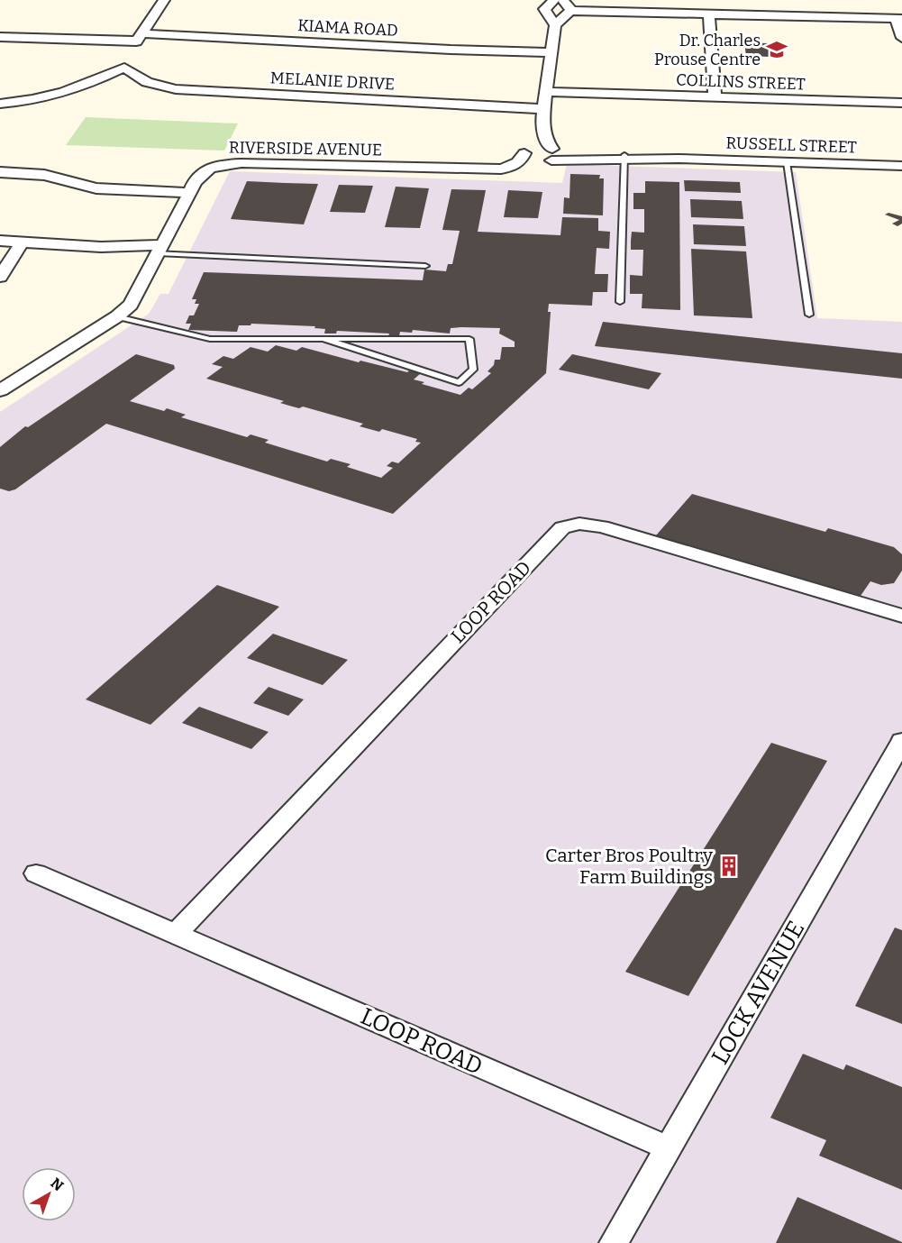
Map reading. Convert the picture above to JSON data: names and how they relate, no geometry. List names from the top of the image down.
{
  "streets": {
    "street": [
      "KIAMA ROAD",
      "MELANIE DRIVE",
      "COLLINS STREET",
      "RUSSELL STREET",
      "RIVERSIDE AVENUE",
      "LOOP ROAD",
      "LOCK AVENUE"
    ]
  },
  "crossings": [
    ["KIAMA ROAD", "MELANIE DRIVE"],
    ["RUSSELL STREET", "RIVERSIDE AVENUE"],
    ["LOOP ROAD", "LOCK AVENUE"]
  ],
  "places": {
    "school or university": ["Dr. Charles Prouse Centre"],
    "building": ["Carter Bros Poultry Farm Buildings"]
  },
  "north": "top right"
}
